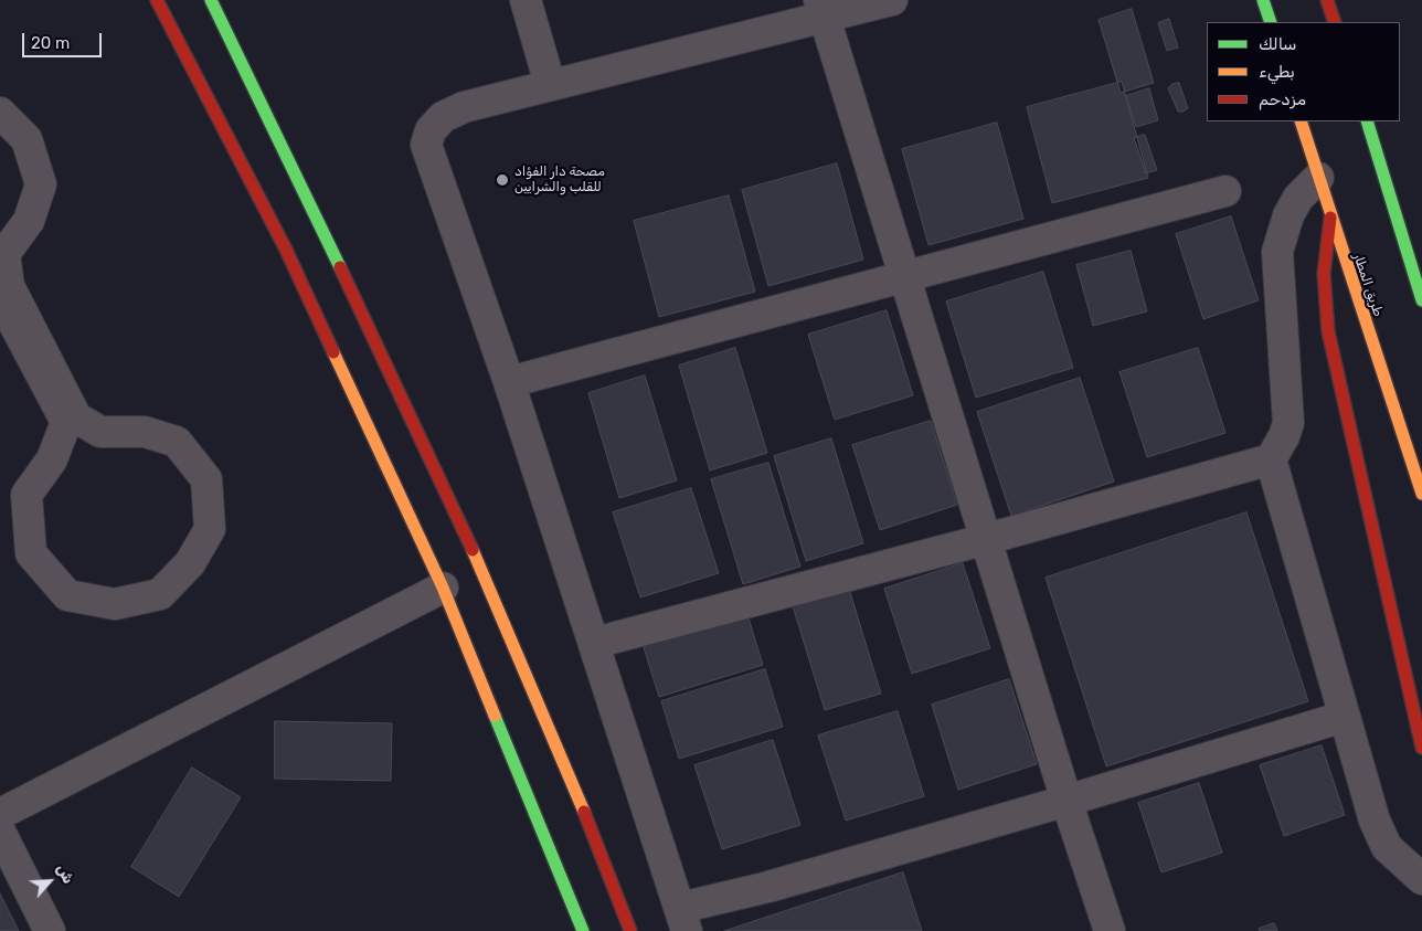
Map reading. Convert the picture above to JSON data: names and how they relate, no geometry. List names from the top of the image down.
{
  "streets": {
    "main road": ["طريق المطار"]
  },
  "places": ["مصحة دار الفؤاد للقلب والشرايين"],
  "legend": ["سالك", "بطيء", "مزدحم"],
  "scale_bar": "20 m",
  "north": "top right"
}
